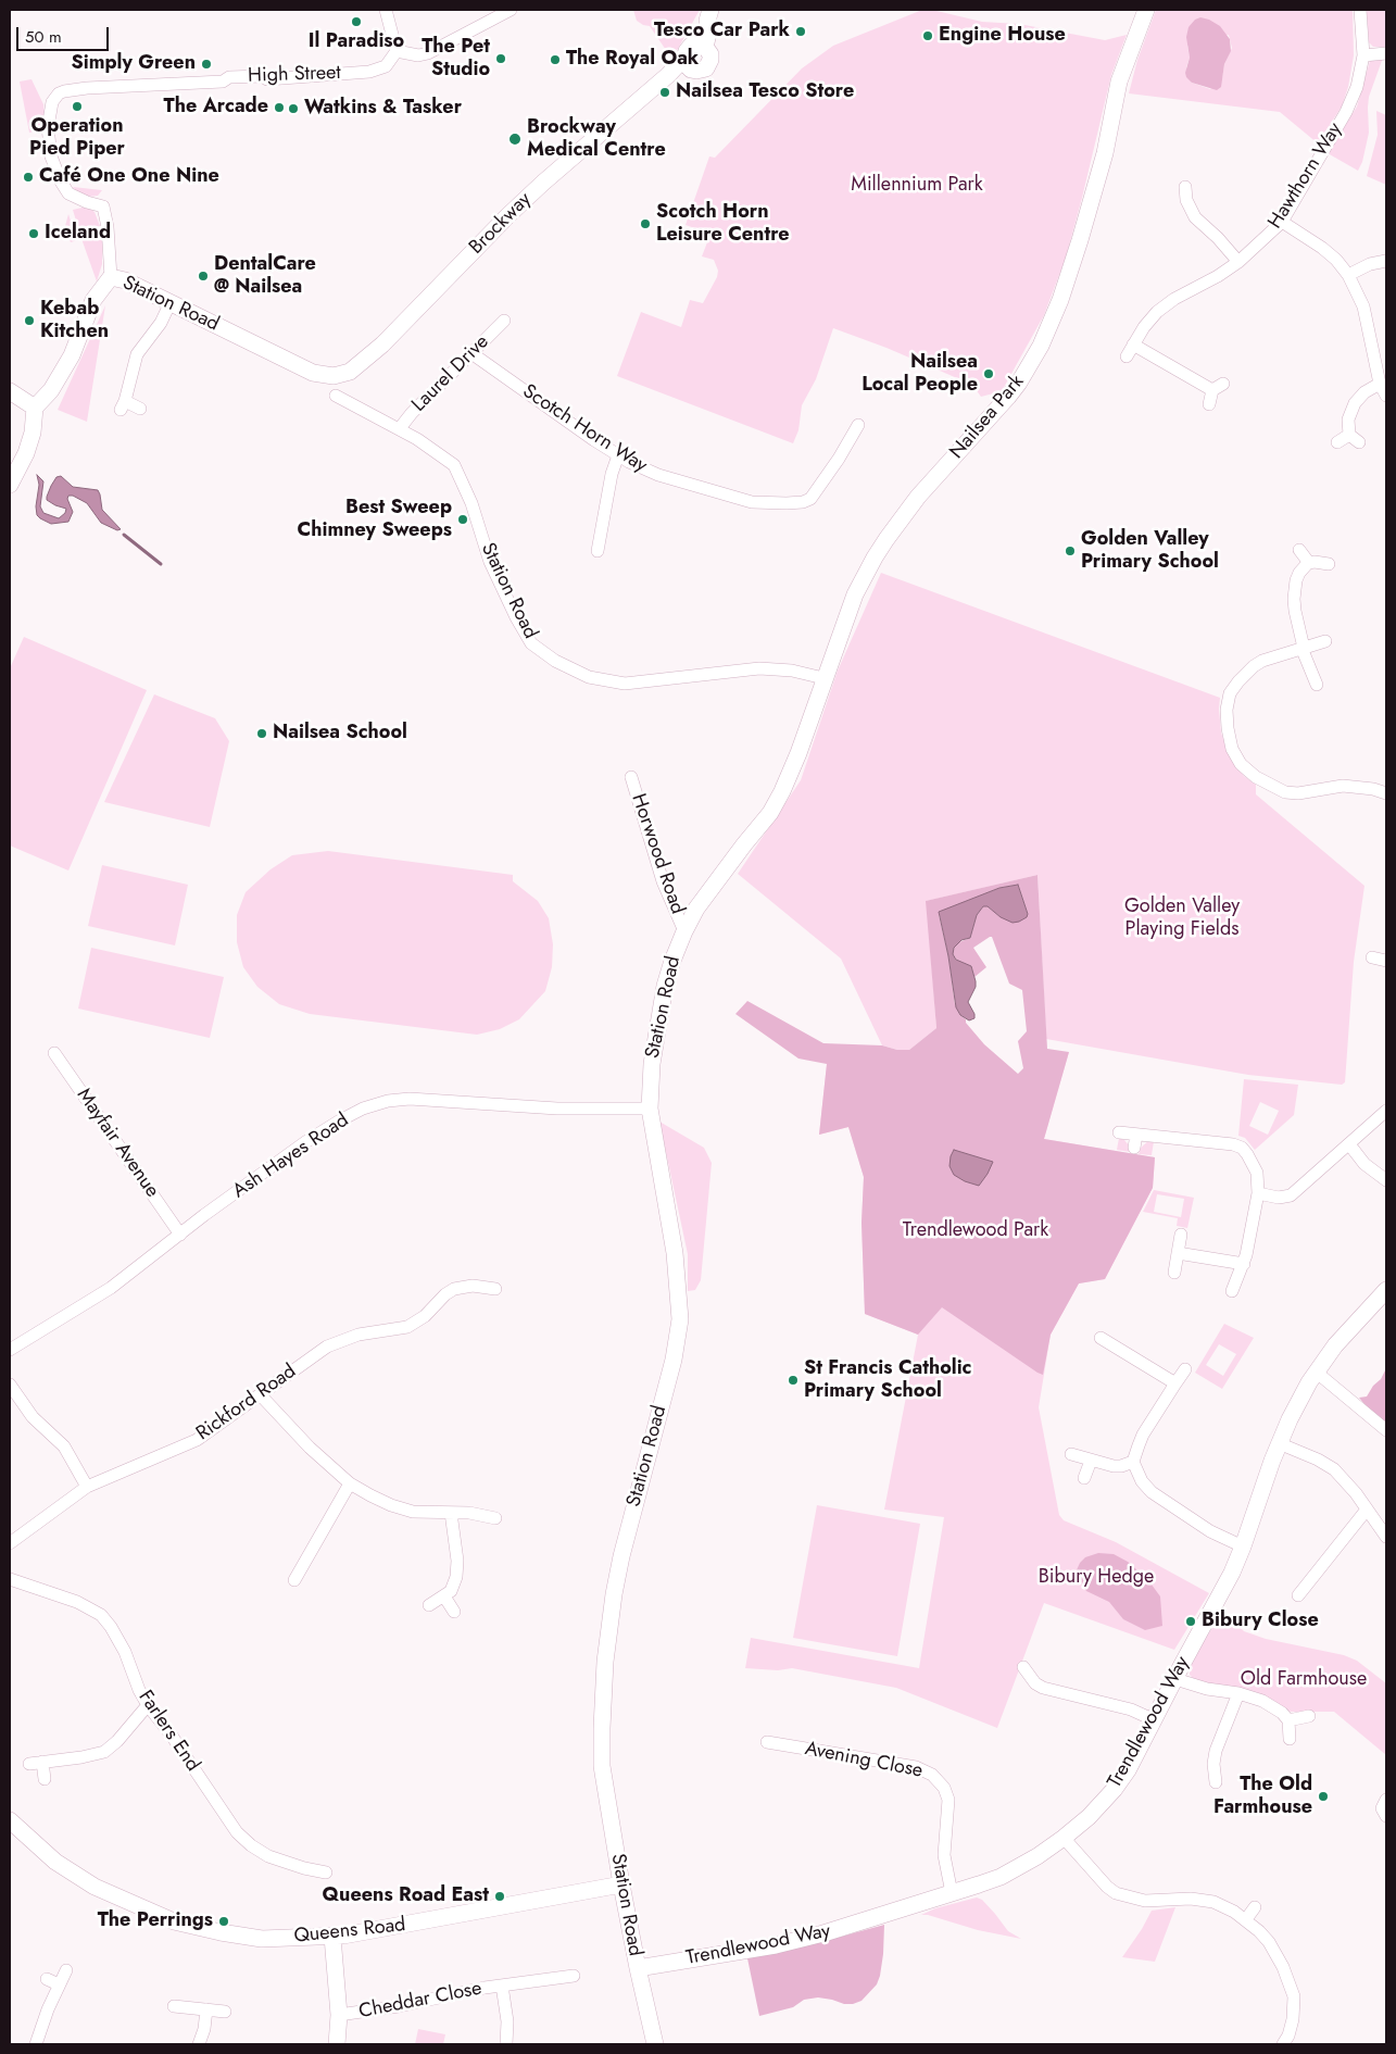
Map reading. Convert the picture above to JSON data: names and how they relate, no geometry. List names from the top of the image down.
{
  "streets": {
    "street": [
      "High Street",
      "Hawthorn Way",
      "Brockway",
      "Station Road",
      "Laurel Drive",
      "Nailsea Park",
      "Scotch Horn Way",
      "Horwood Road",
      "Mayfair Avenue",
      "Ash Hayes Road",
      "Rickford Road",
      "Trendlewood Way",
      "Farlers End",
      "Avening Close",
      "Queens Road",
      "Cheddar Close"
    ]
  },
  "crossings": [
    ["High Street", "Station Road"],
    ["Brockway", "Station Road"],
    ["Station Road", "Laurel Drive"],
    ["Station Road", "Nailsea Park"],
    ["Station Road", "Horwood Road"],
    ["Station Road", "Ash Hayes Road"],
    ["Station Road", "Trendlewood Way"],
    ["Station Road", "Queens Road"],
    ["Laurel Drive", "Scotch Horn Way"],
    ["Mayfair Avenue", "Ash Hayes Road"],
    ["Trendlewood Way", "Avening Close"]
  ],
  "parks": [
    "Millennium Park",
    "Golden Valley Playing Fields",
    "Trendlewood Park",
    "Bibury Hedge",
    "Old Farmhouse"
  ],
  "places": [
    "Il Paradiso",
    "Tesco Car Park",
    "Engine House",
    "The Pet Studio",
    "The Royal Oak",
    "Simply Green",
    "Nailsea Tesco Store",
    "Operation Pied Piper",
    "The Arcade",
    "Watkins & Tasker",
    "Brockway Medical Centre",
    "Café One One Nine",
    "Scotch Horn Leisure Centre",
    "Iceland",
    "DentalCare @ Nailsea",
    "Kebab Kitchen",
    "Nailsea Local People",
    "Best Sweep Chimney Sweeps",
    "Golden Valley Primary School",
    "Nailsea School",
    "St Francis Catholic Primary School",
    "Bibury Close",
    "The Old Farmhouse",
    "Queens Road East",
    "The Perrings"
  ],
  "scale_bar": "50 m"
}
